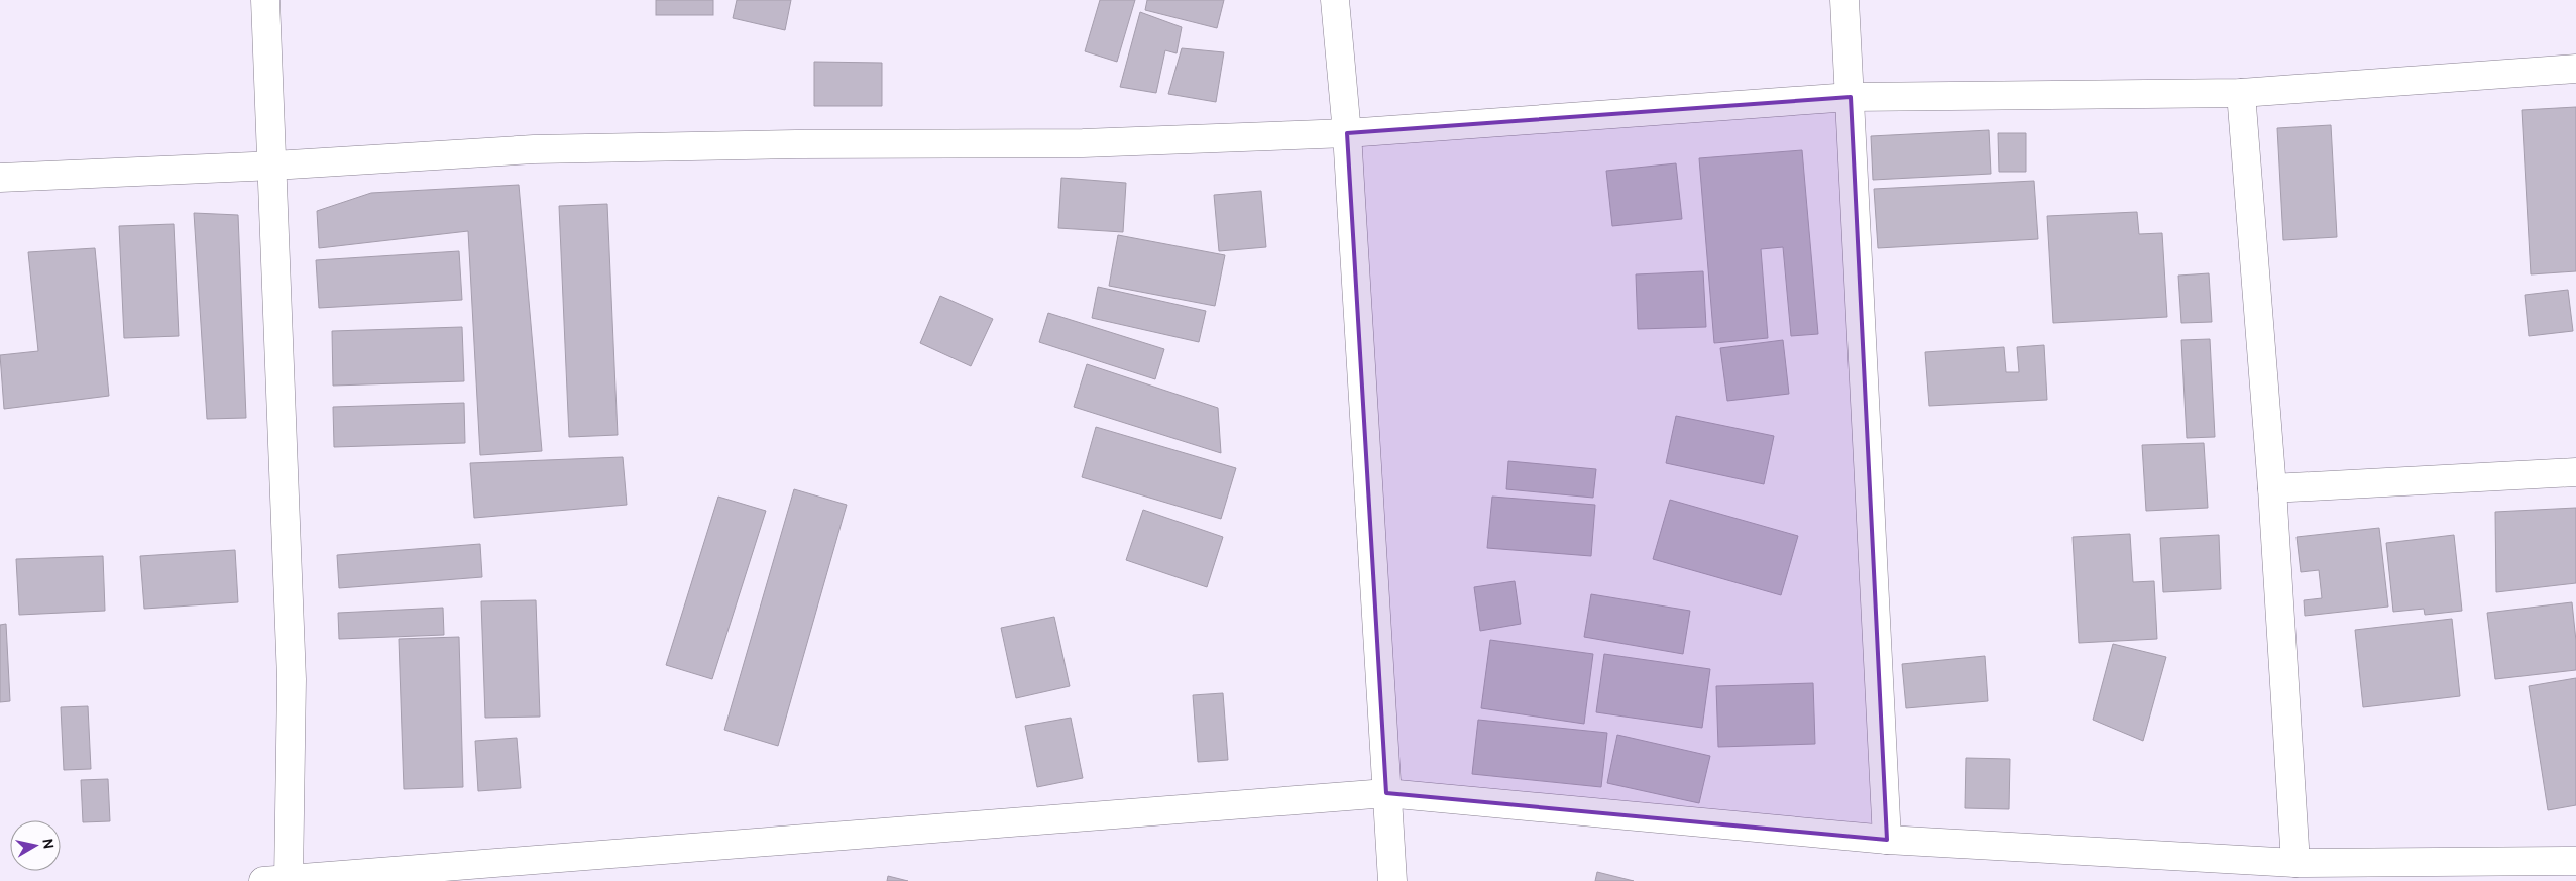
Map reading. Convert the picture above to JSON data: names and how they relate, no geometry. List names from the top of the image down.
{
  "north": "right"
}
